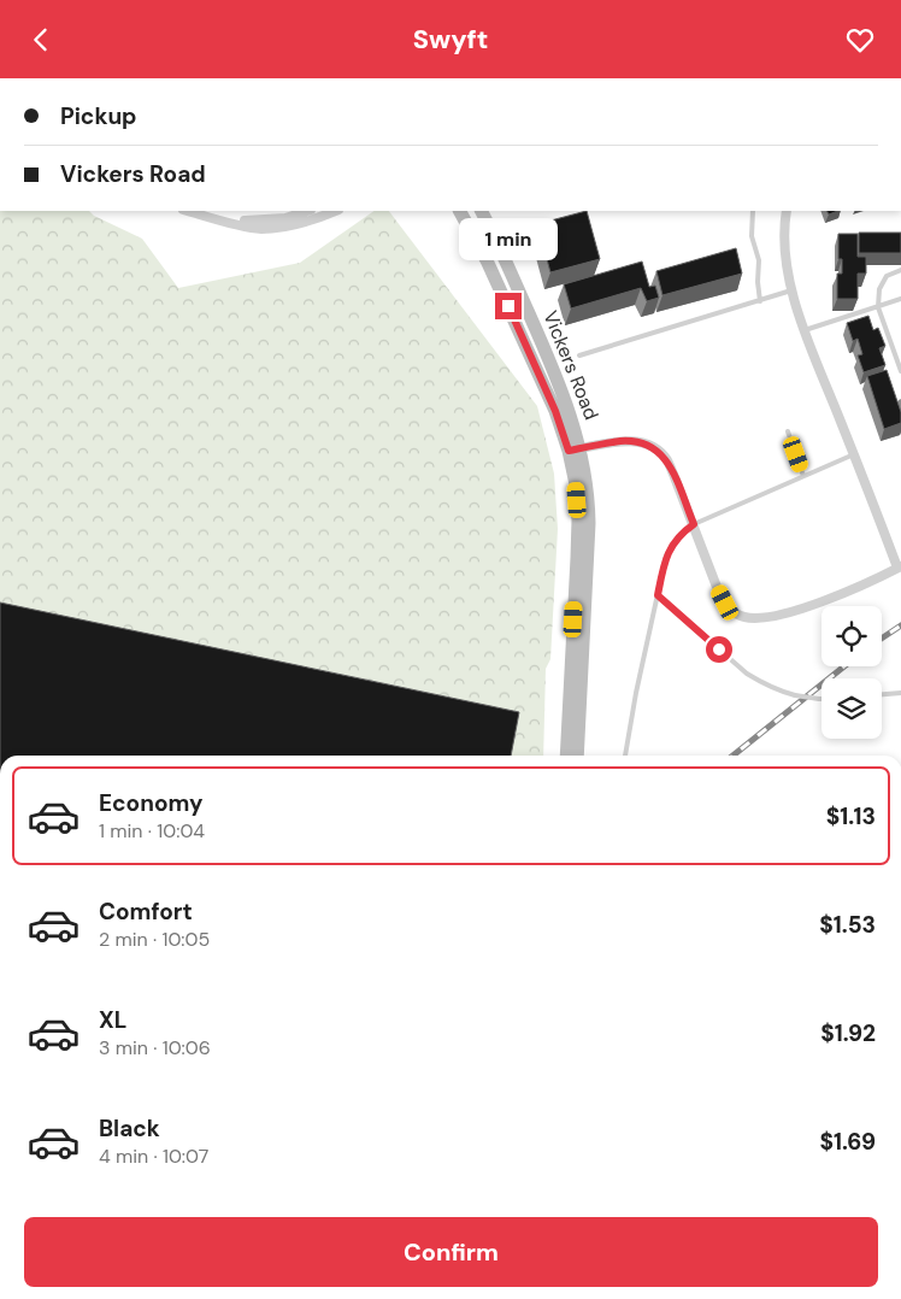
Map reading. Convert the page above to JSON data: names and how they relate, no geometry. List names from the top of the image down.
{
  "streets": {
    "main road": ["Vickers Road"]
  },
  "page": {
    "header": "Swyft",
    "banner": ["Pickup", "Vickers Road"],
    "bubble": "1 min",
    "list": [
      {
        "name": "Economy",
        "note": "1 min · 10:04",
        "value": "$1.13"
      },
      {
        "name": "Comfort",
        "note": "2 min · 10:05",
        "value": "$1.53"
      },
      {
        "name": "XL",
        "note": "3 min · 10:06",
        "value": "$1.92"
      },
      {
        "name": "Black",
        "note": "4 min · 10:07",
        "value": "$1.69"
      }
    ],
    "buttons": "Confirm"
  }
}
